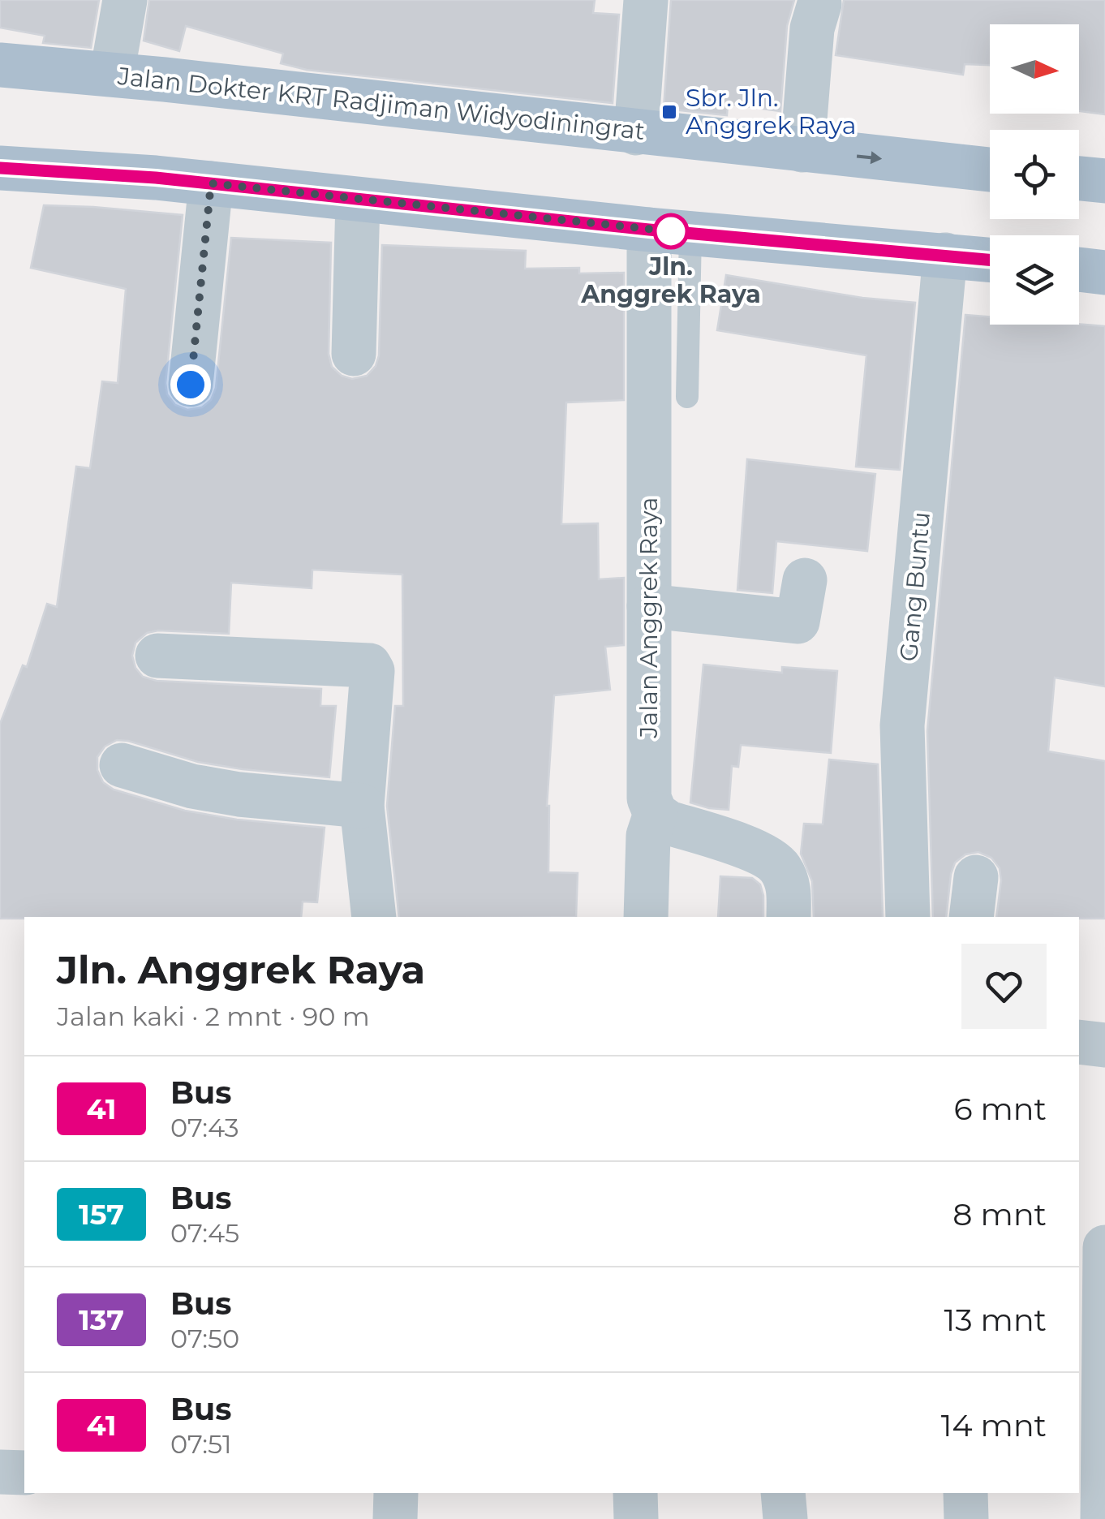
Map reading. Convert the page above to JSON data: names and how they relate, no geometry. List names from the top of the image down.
{
  "streets": {
    "main road": ["Jalan Dokter KRT Radjiman Widyodiningrat"],
    "street": ["Gang Buntu", "Jalan Anggrek Raya"]
  },
  "places": {
    "transit": ["Sbr. Jln. Anggrek Raya"],
    "other": ["Jln. Anggrek Raya"]
  },
  "lines": ["bus line 41"],
  "north": "right",
  "page": {
    "heading": ["Jln. Anggrek Raya", "Jalan kaki · 2 mnt · 90 m"],
    "list": [
      {
        "mark": "41",
        "name": "Bus",
        "note": "07:43",
        "value": "6 mnt"
      },
      {
        "mark": "157",
        "name": "Bus",
        "note": "07:45",
        "value": "8 mnt"
      },
      {
        "mark": "137",
        "name": "Bus",
        "note": "07:50",
        "value": "13 mnt"
      },
      {
        "mark": "41",
        "name": "Bus",
        "note": "07:51",
        "value": "14 mnt"
      }
    ]
  }
}
